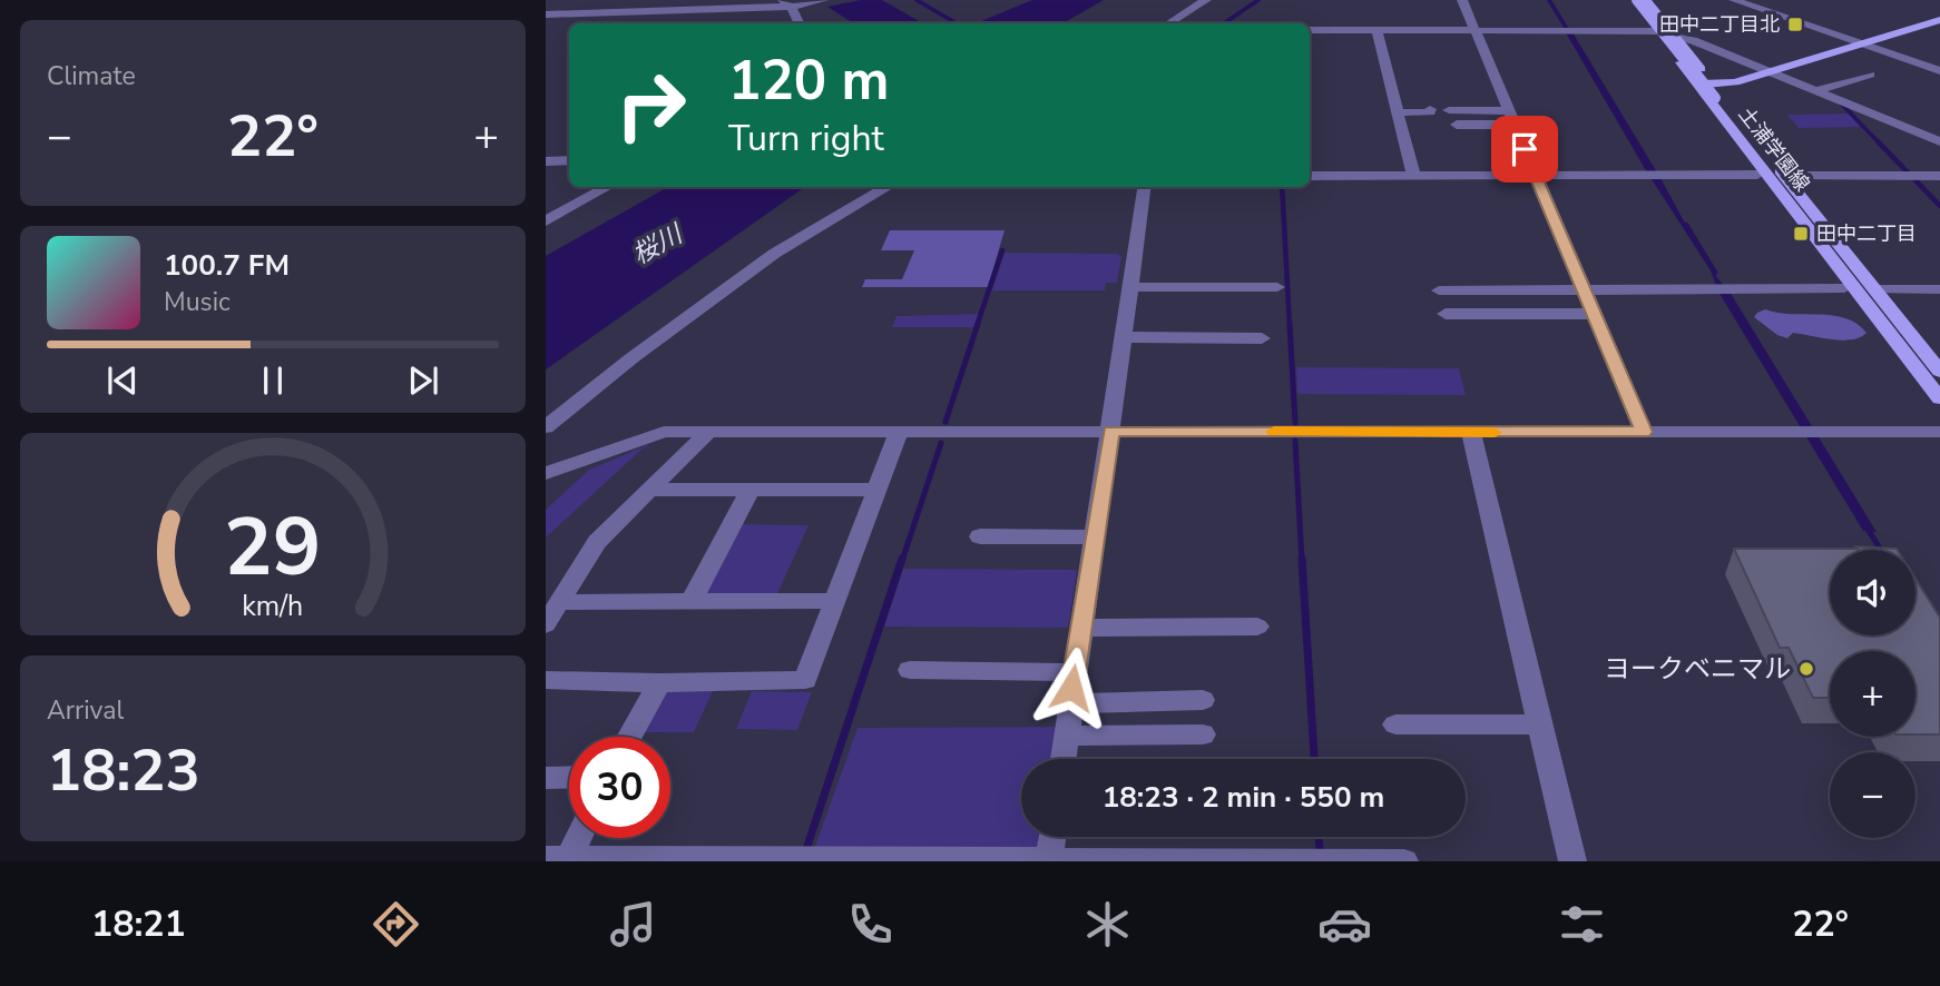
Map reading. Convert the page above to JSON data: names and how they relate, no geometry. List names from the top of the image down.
{
  "streets": {
    "main road": ["土浦学園線"]
  },
  "water": ["桜川"],
  "places": {
    "transit": ["田中二丁目北", "田中二丁目"],
    "other": ["ヨークベニマル"]
  },
  "page": {
    "tile": [
      "Climate",
      ["Arrival", "18:23"]
    ],
    "turn": ["120 m", "Turn right"],
    "heat": ["−", "22°", "+"],
    "song": ["100.7 FM", "Music"],
    "map_buttons": ["+", "−"],
    "limit": "30",
    "trip": "18:23 · 2 min · 550 m",
    "tabs": ["18:21", "22°"],
    "gauge": ["29", "km/h"]
  }
}
